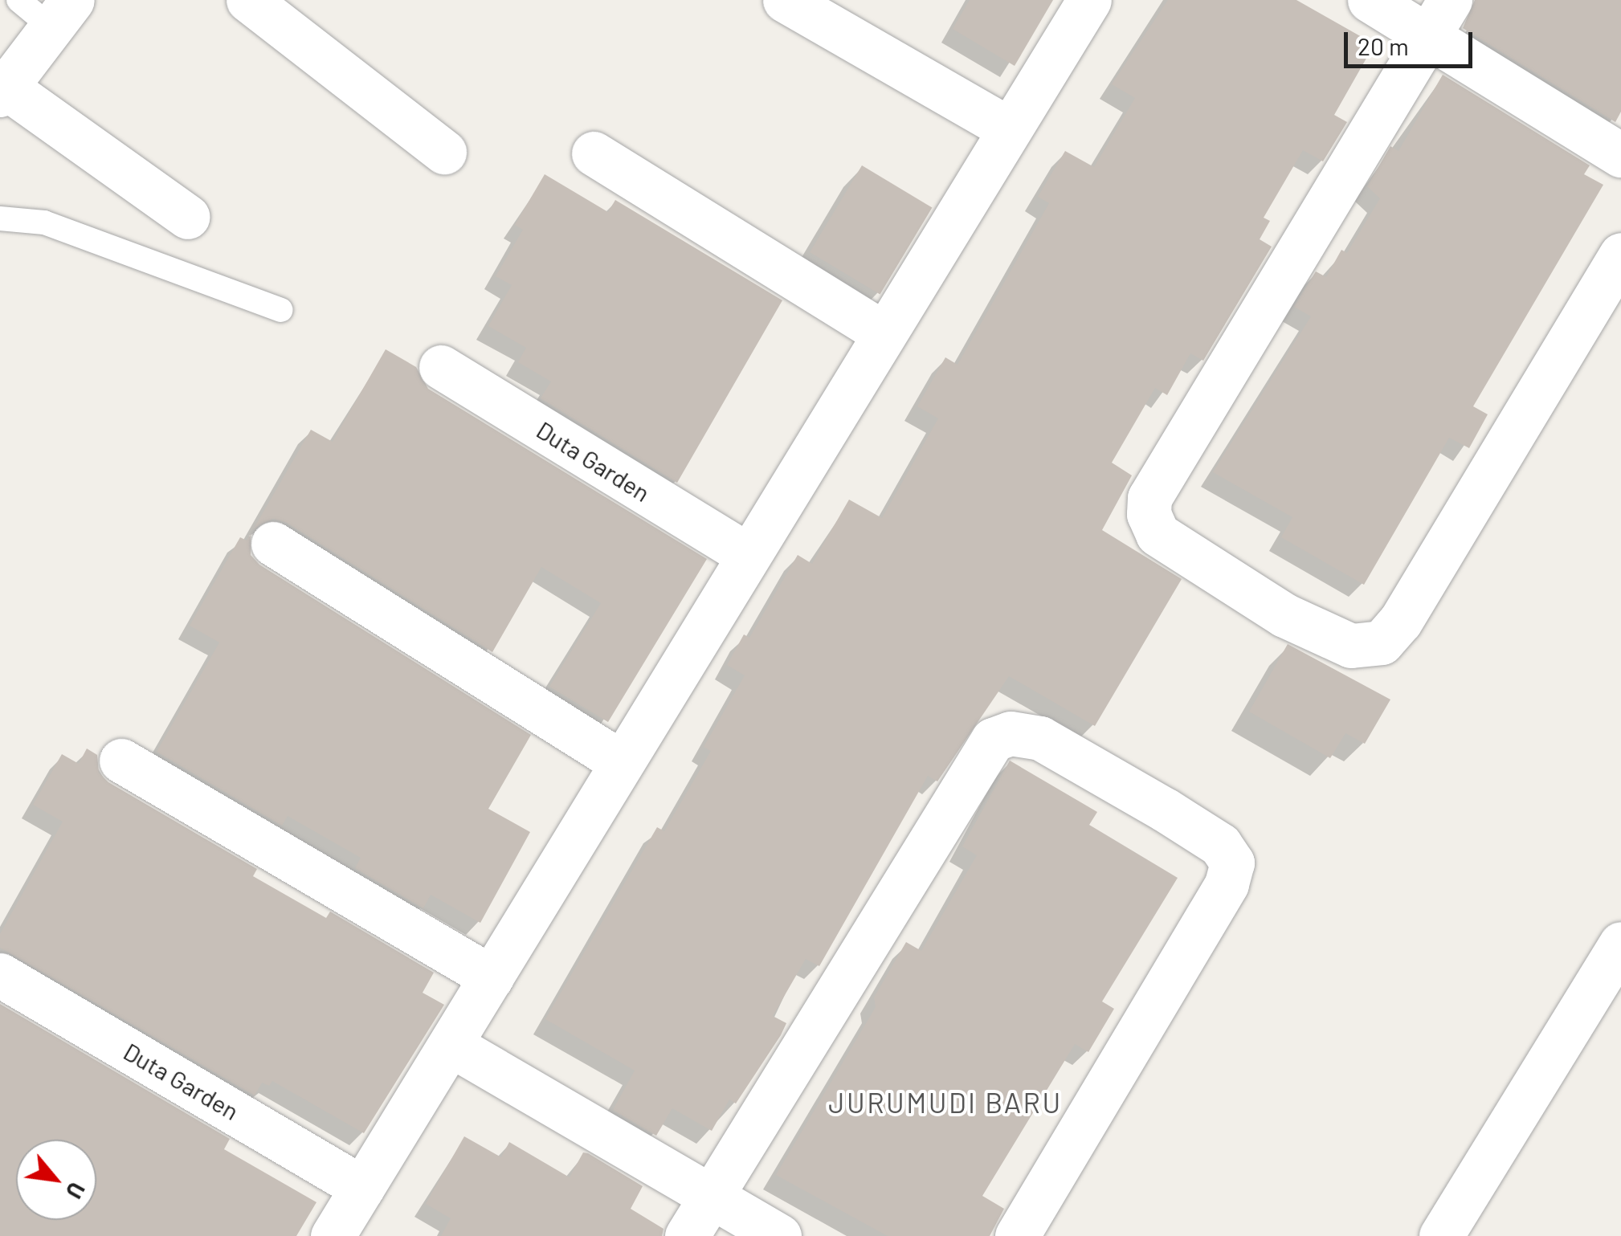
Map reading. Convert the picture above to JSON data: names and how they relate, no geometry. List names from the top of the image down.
{
  "streets": {
    "street": ["Duta Garden"]
  },
  "districts": ["JURUMUDI BARU"],
  "scale_bar": "20 m",
  "north": "bottom right"
}
